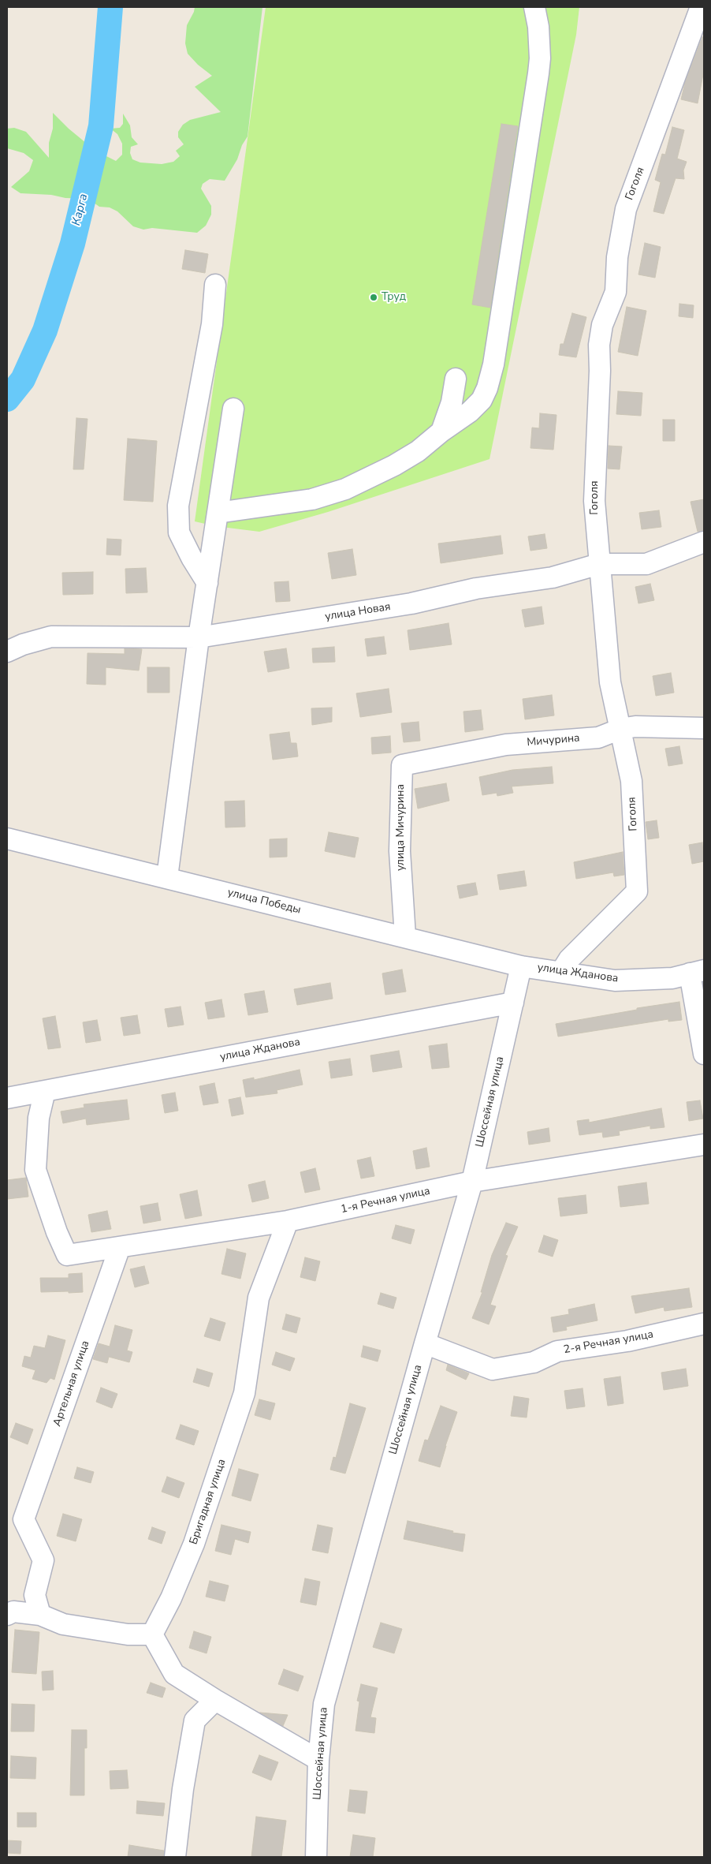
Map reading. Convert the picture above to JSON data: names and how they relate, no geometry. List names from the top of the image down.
{
  "streets": {
    "street": [
      "Гоголя",
      "улица Новая",
      "Мичурина",
      "улица Мичурина",
      "улица Победы",
      "улица Жданова",
      "Шоссейная улица",
      "1-я Речная улица",
      "2-я Речная улица",
      "Артельная улица",
      "Бригадная улица"
    ]
  },
  "crossings": [
    ["Гоголя", "улица Новая"],
    ["Гоголя", "Мичурина"],
    ["Гоголя", "улица Жданова"],
    ["Мичурина", "улица Мичурина"],
    ["улица Мичурина", "улица Победы"],
    ["улица Победы", "улица Жданова"],
    ["улица Победы", "Шоссейная улица"],
    ["улица Жданова", "Шоссейная улица"],
    ["улица Жданова", "1-я Речная улица"],
    ["Шоссейная улица", "1-я Речная улица"],
    ["Шоссейная улица", "2-я Речная улица"],
    ["1-я Речная улица", "Артельная улица"],
    ["1-я Речная улица", "Бригадная улица"]
  ],
  "water": ["Карга"],
  "places": ["Труд"]
}
